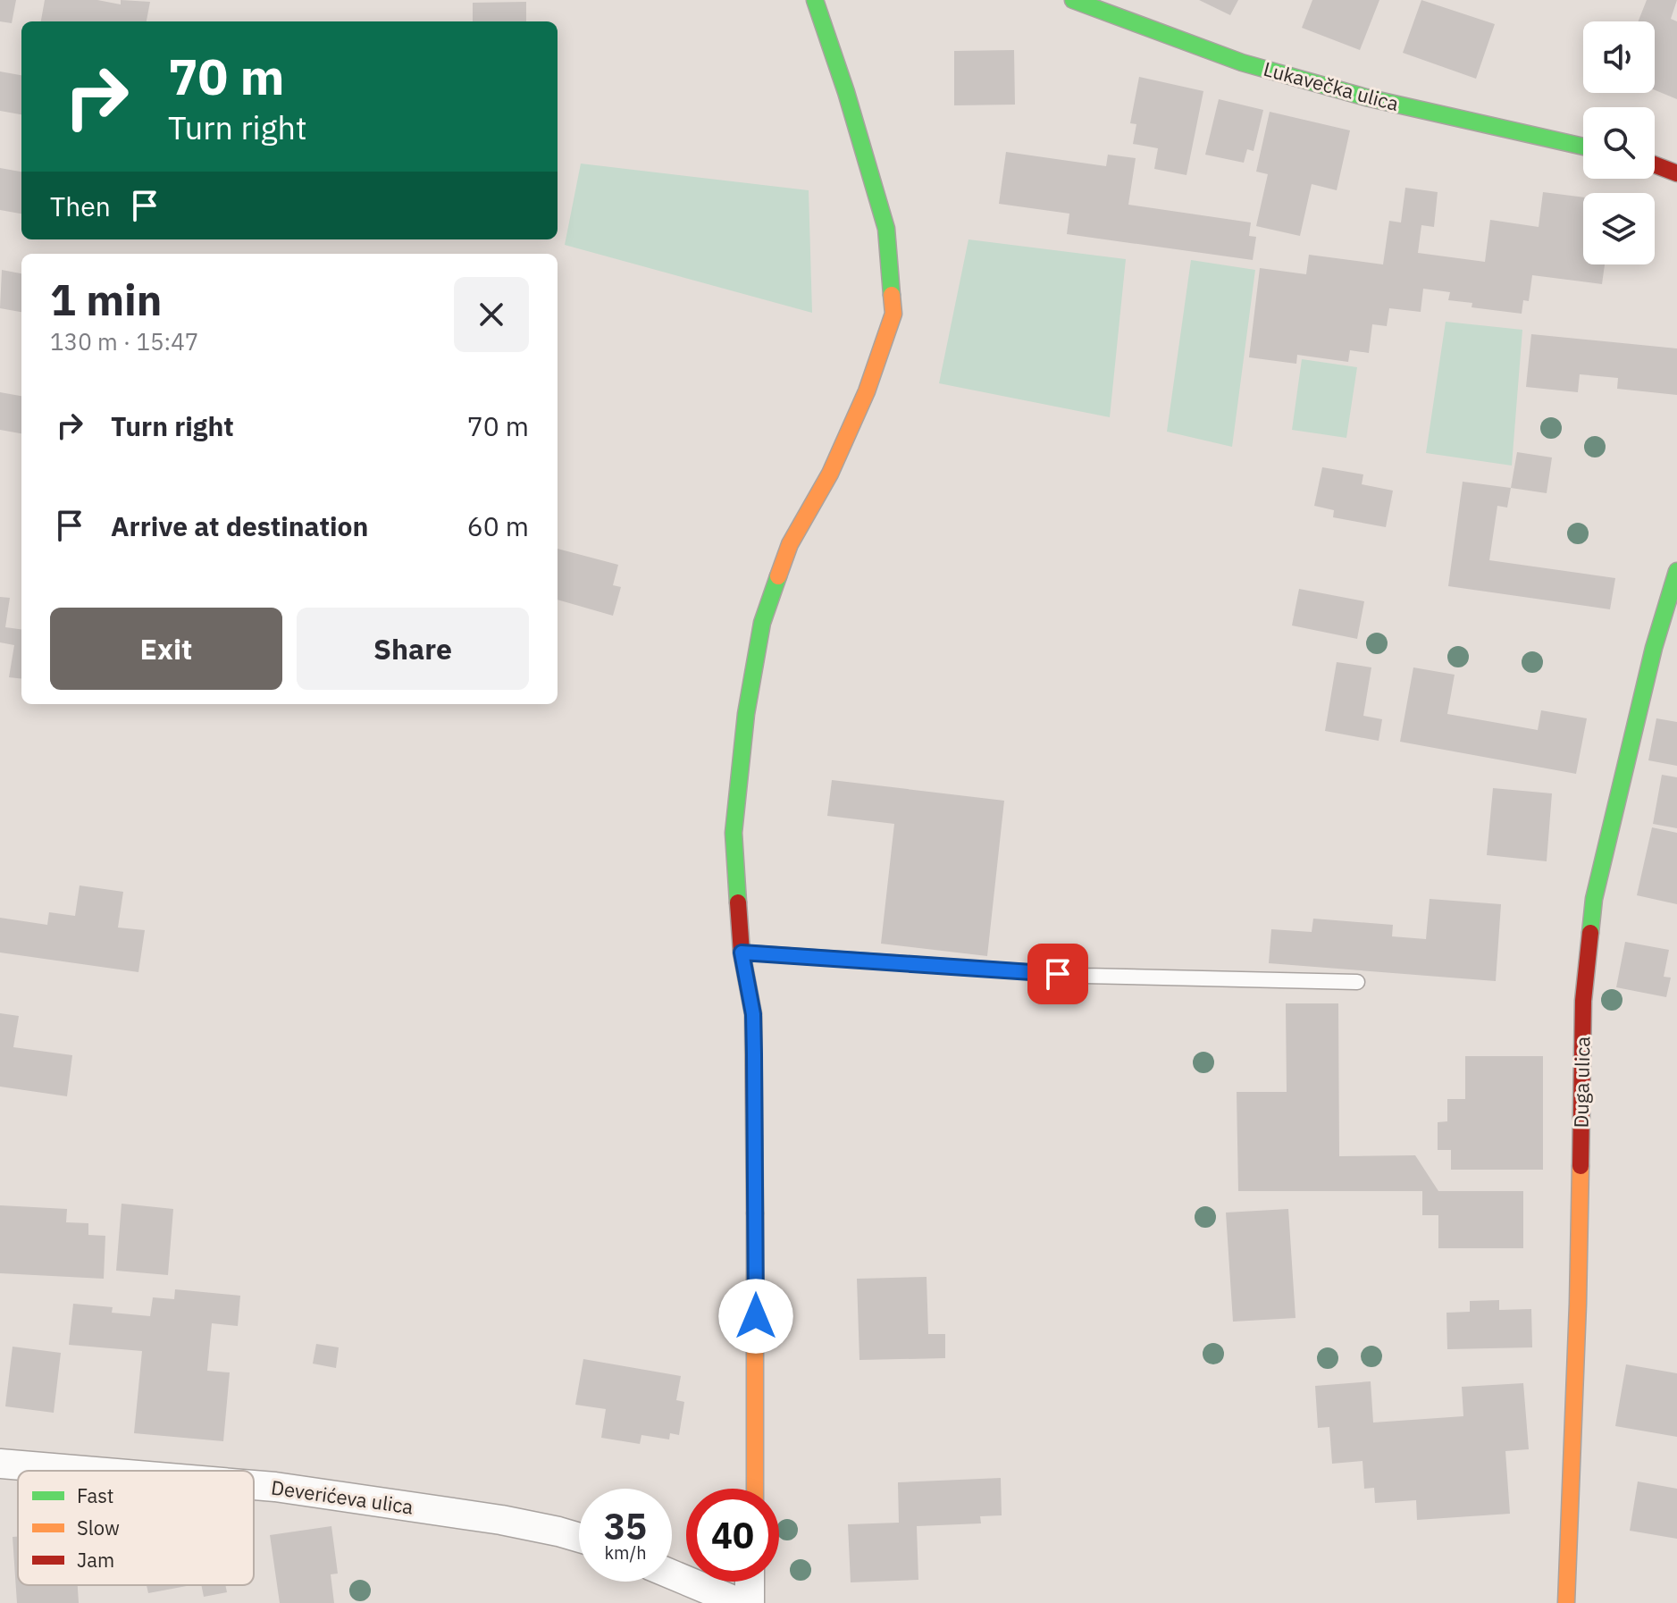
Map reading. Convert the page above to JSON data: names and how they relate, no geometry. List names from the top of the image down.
{
  "streets": {
    "street": ["Lukavečka ulica", "Duga ulica", "Deverićeva ulica"]
  },
  "legend": ["Fast", "Slow", "Jam"],
  "page": {
    "turn": ["70 m", "Turn right"],
    "then": "Then",
    "heading": ["1 min", "130 m · 15:47"],
    "list": [
      {
        "name": "Turn right",
        "value": "70 m"
      },
      {
        "name": "Arrive at destination",
        "value": "60 m"
      }
    ],
    "buttons": ["Exit", "Share"],
    "speed": "35 km/h",
    "limit": "40"
  }
}
